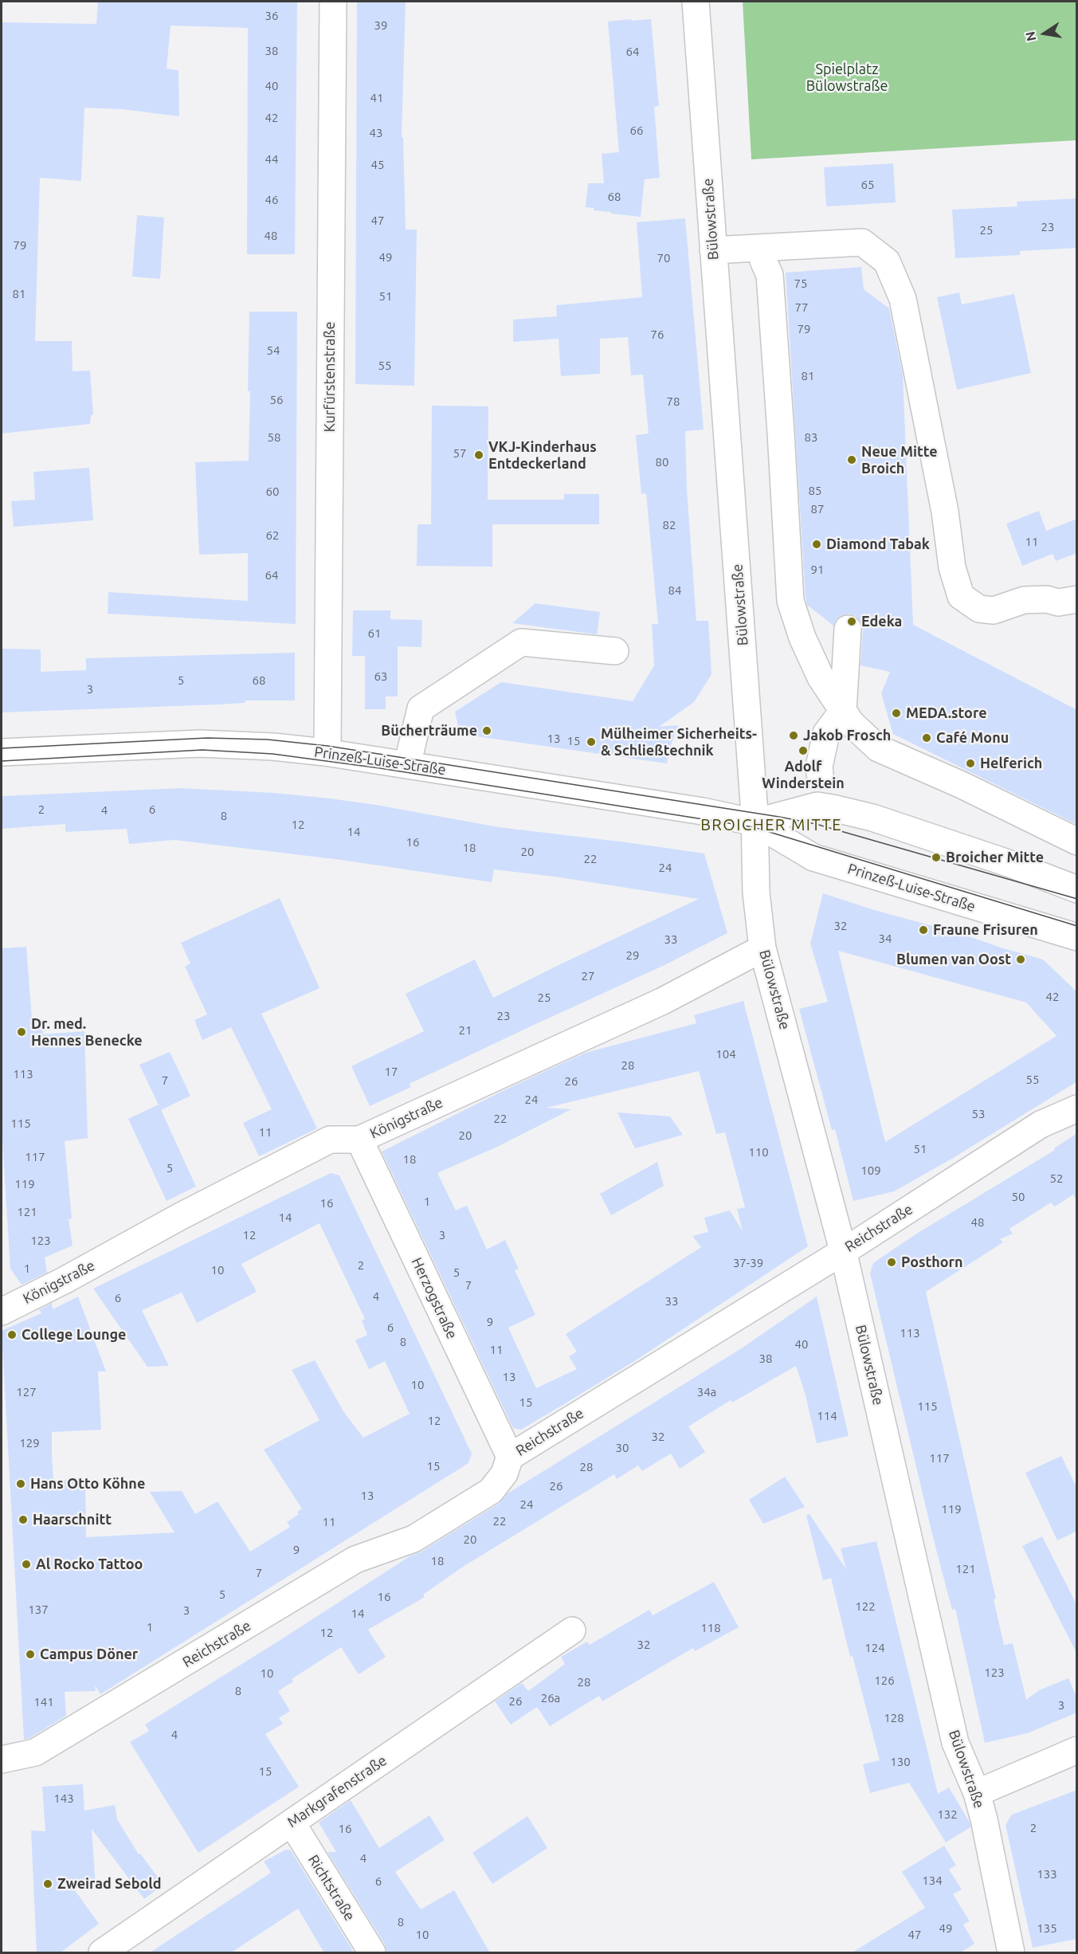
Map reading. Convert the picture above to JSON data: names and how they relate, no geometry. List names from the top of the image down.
{
  "streets": {
    "street": [
      "Bülowstraße",
      "Kurfürstenstraße",
      "Prinzeß-Luise-Straße",
      "Königstraße",
      "Reichstraße",
      "Herzogstraße",
      "Markgrafenstraße",
      "Richtstraße"
    ]
  },
  "crossings": [
    ["Bülowstraße", "Prinzeß-Luise-Straße"],
    ["Bülowstraße", "Königstraße"],
    ["Bülowstraße", "Reichstraße"],
    ["Kurfürstenstraße", "Prinzeß-Luise-Straße"],
    ["Königstraße", "Herzogstraße"],
    ["Reichstraße", "Herzogstraße"],
    ["Markgrafenstraße", "Richtstraße"]
  ],
  "districts": ["BROICHER MITTE"],
  "parks": ["Spielplatz Bülowstraße"],
  "places": [
    "VKJ-Kinderhaus Entdeckerland",
    "Neue Mitte Broich",
    "Diamond Tabak",
    "Edeka",
    "MEDA.store",
    "Bücherträume",
    "Jakob Frosch",
    "Café Monu",
    "Mülheimer Sicherheits- & Schließtechnik",
    "Adolf Winderstein",
    "Helferich",
    "Broicher Mitte",
    "Fraune Frisuren",
    "Blumen van Oost",
    "Dr. med. Hennes Benecke",
    "Posthorn",
    "College Lounge",
    "Hans Otto Köhne",
    "Haarschnitt",
    "Al Rocko Tattoo",
    "Campus Döner",
    "Zweirad Sebold"
  ],
  "house_numbers": [
    "36",
    "39",
    "38",
    "64",
    "40",
    "41",
    "42",
    "66",
    "43",
    "44",
    "45",
    "65",
    "68",
    "46",
    "47",
    "23",
    "25",
    "48",
    "79",
    "49",
    "70",
    "75",
    "81",
    "51",
    "77",
    "79",
    "76",
    "54",
    "55",
    "81",
    "56",
    "78",
    "58",
    "83",
    "57",
    "80",
    "85",
    "60",
    "87",
    "82",
    "62",
    "11",
    "91",
    "64",
    "84",
    "61",
    "63",
    "5",
    "68",
    "3",
    "13",
    "15",
    "2",
    "6",
    "4",
    "8",
    "12",
    "14",
    "16",
    "18",
    "20",
    "22",
    "24",
    "32",
    "34",
    "33",
    "29",
    "27",
    "42",
    "25",
    "23",
    "21",
    "104",
    "28",
    "17",
    "113",
    "55",
    "7",
    "26",
    "24",
    "53",
    "22",
    "115",
    "11",
    "20",
    "51",
    "110",
    "117",
    "18",
    "5",
    "109",
    "52",
    "119",
    "50",
    "1",
    "16",
    "121",
    "14",
    "48",
    "12",
    "3",
    "123",
    "37-39",
    "2",
    "1",
    "10",
    "5",
    "7",
    "4",
    "6",
    "33",
    "9",
    "6",
    "113",
    "8",
    "40",
    "11",
    "38",
    "13",
    "10",
    "127",
    "34a",
    "15",
    "115",
    "114",
    "12",
    "32",
    "129",
    "30",
    "117",
    "15",
    "28",
    "26",
    "13",
    "24",
    "119",
    "22",
    "11",
    "20",
    "9",
    "18",
    "121",
    "7",
    "5",
    "16",
    "122",
    "137",
    "3",
    "14",
    "1",
    "118",
    "12",
    "32",
    "124",
    "123",
    "10",
    "126",
    "28",
    "8",
    "26a",
    "26",
    "141",
    "3",
    "128",
    "4",
    "130",
    "15",
    "143",
    "132",
    "2",
    "16",
    "4",
    "133",
    "134",
    "6",
    "8",
    "49",
    "135",
    "10",
    "47"
  ],
  "north": "left"
}
